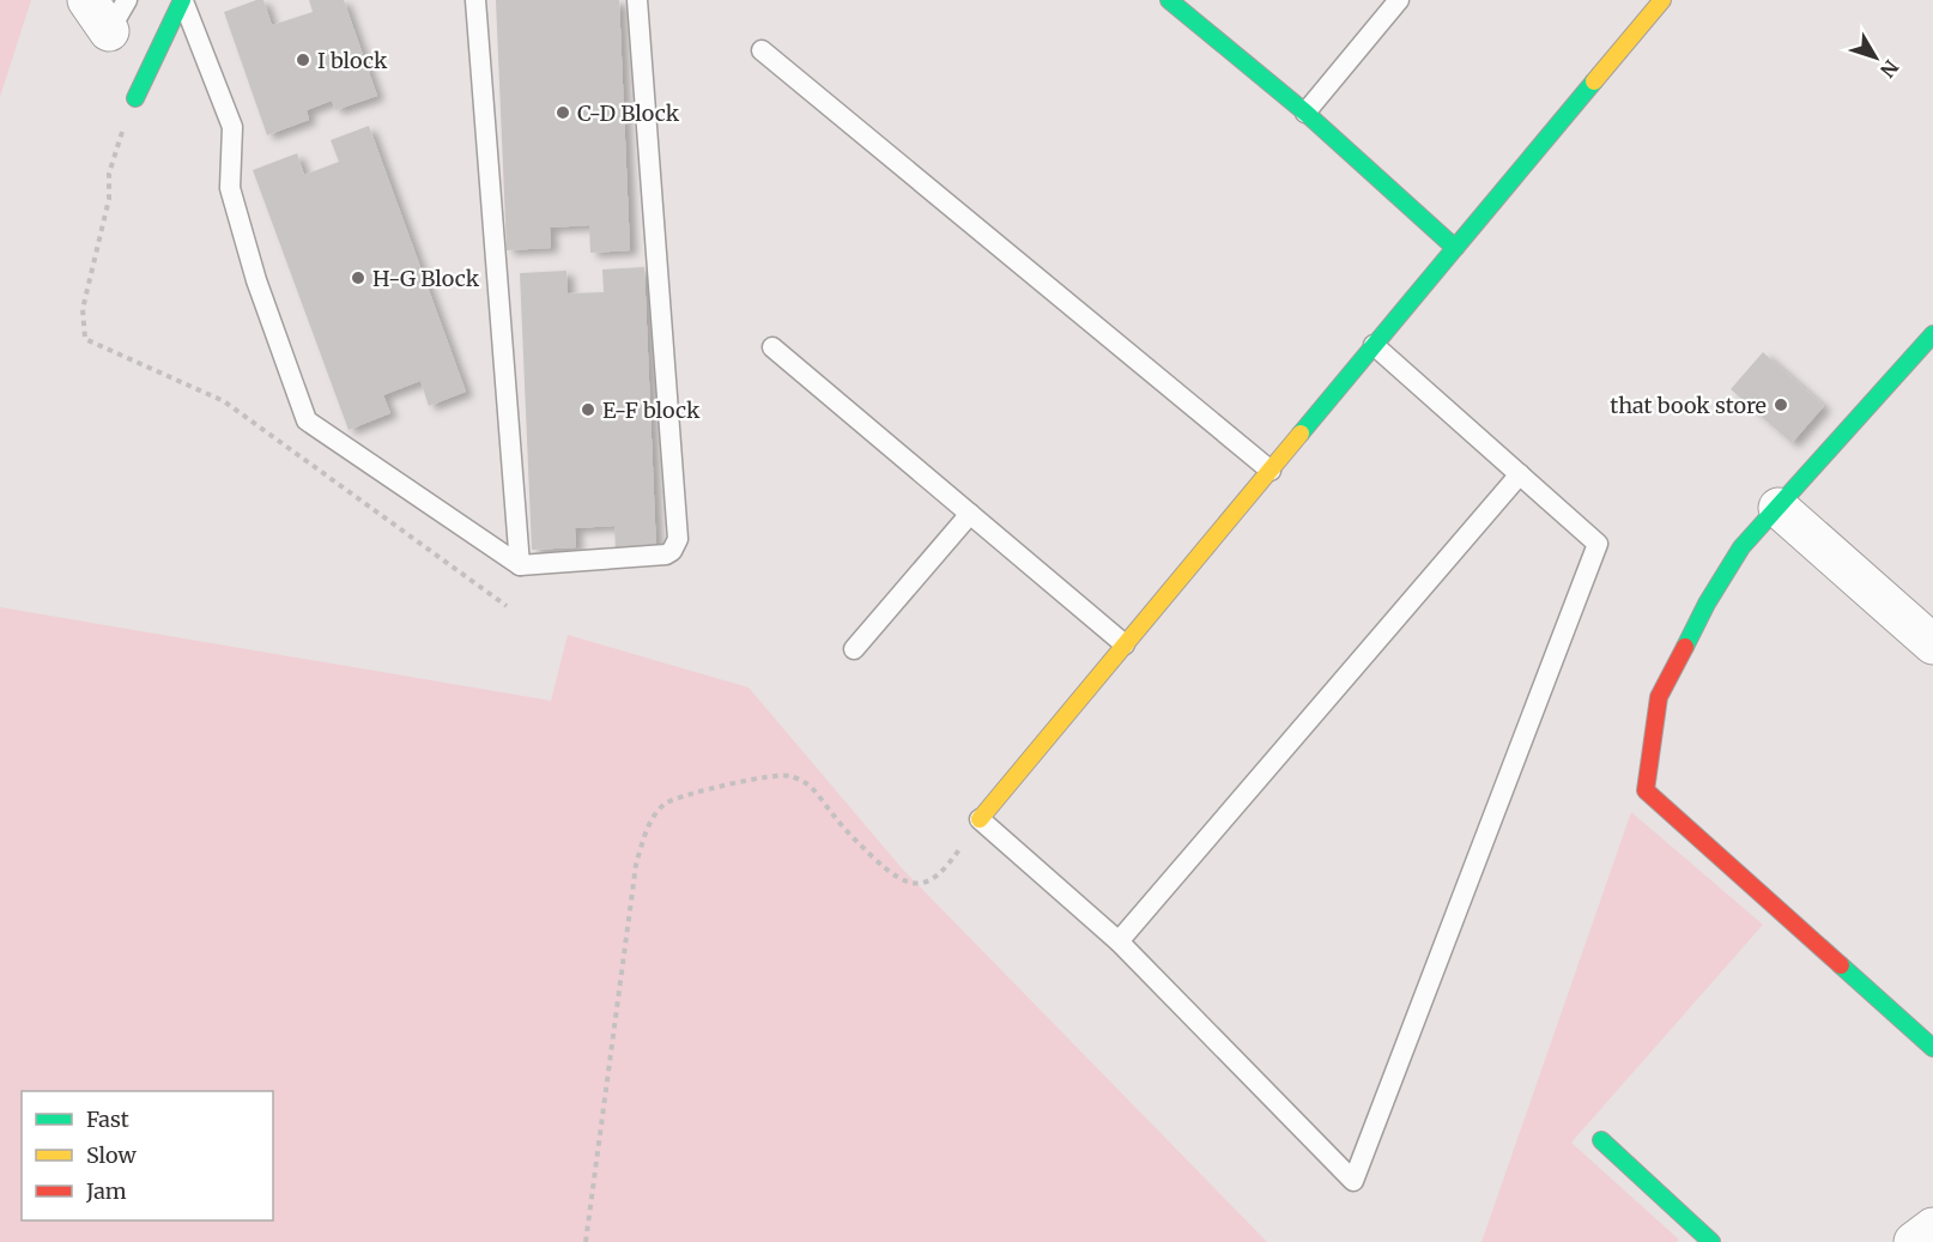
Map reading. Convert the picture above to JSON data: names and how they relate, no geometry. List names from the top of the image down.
{
  "places": [
    "I block",
    "C-D Block",
    "H-G Block",
    "that book store",
    "E-F block"
  ],
  "legend": ["Fast", "Slow", "Jam"],
  "north": "bottom right"
}
